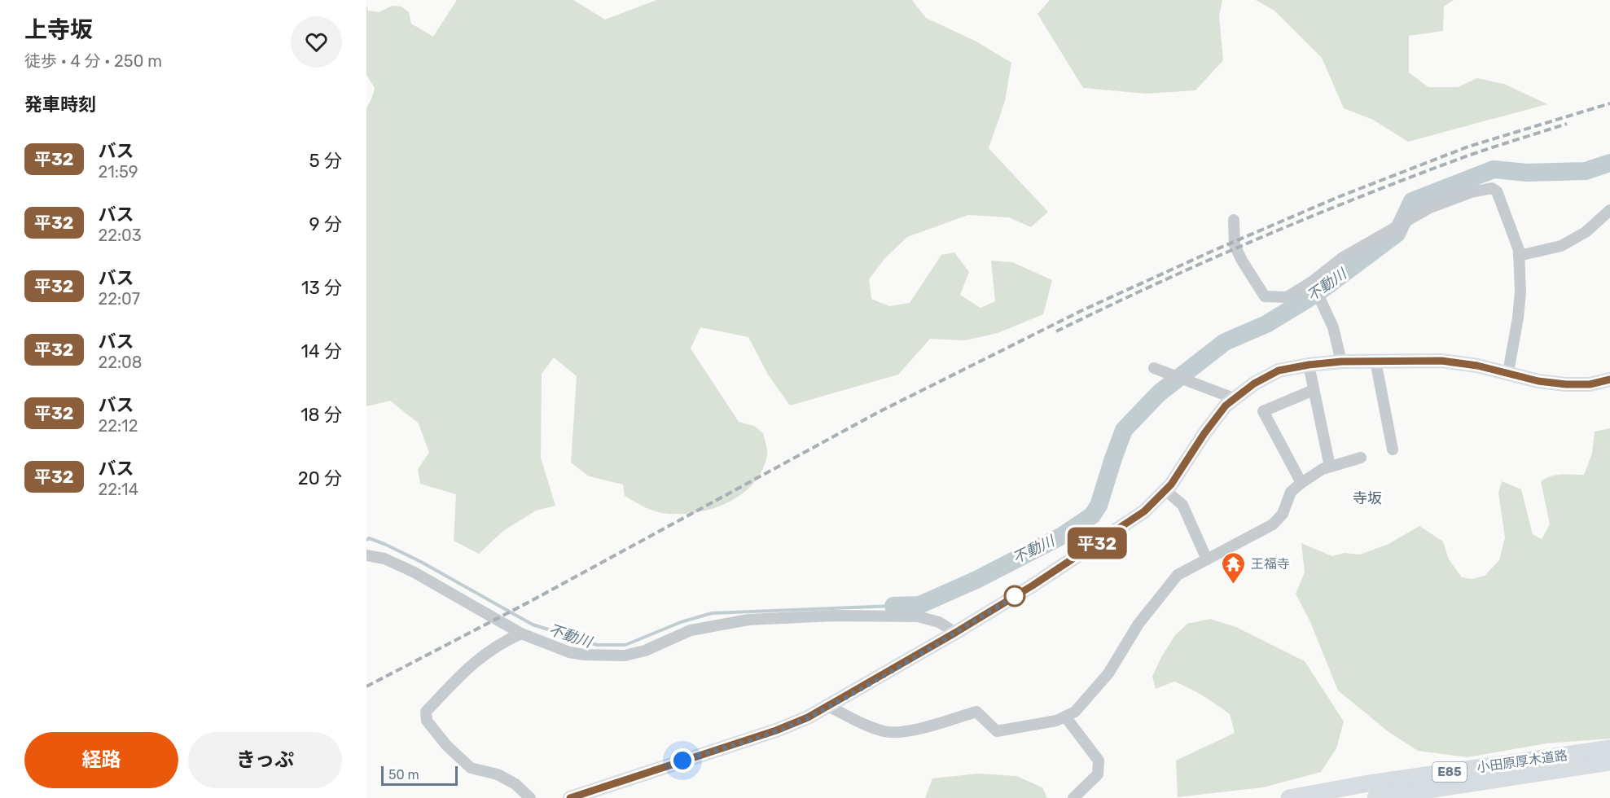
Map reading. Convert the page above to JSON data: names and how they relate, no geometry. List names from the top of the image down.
{
  "streets": {
    "highway": ["小田原厚木道路", "E85"]
  },
  "districts": ["寺坂"],
  "water": ["不動川"],
  "places": {
    "temple": ["王福寺"]
  },
  "lines": ["bus line 平32"],
  "scale_bar": "50 m",
  "page": {
    "heading": [
      ["上寺坂", "徒歩 · 4 分 · 250 m"],
      "発車時刻"
    ],
    "on_map": "平32",
    "list": [
      {
        "mark": "平32",
        "name": "バス",
        "note": "21:59",
        "value": "5 分"
      },
      {
        "mark": "平32",
        "name": "バス",
        "note": "22:03",
        "value": "9 分"
      },
      {
        "mark": "平32",
        "name": "バス",
        "note": "22:07",
        "value": "13 分"
      },
      {
        "mark": "平32",
        "name": "バス",
        "note": "22:08",
        "value": "14 分"
      },
      {
        "mark": "平32",
        "name": "バス",
        "note": "22:12",
        "value": "18 分"
      },
      {
        "mark": "平32",
        "name": "バス",
        "note": "22:14",
        "value": "20 分"
      }
    ],
    "buttons": ["経路", "きっぷ"],
    "scale": "50 m"
  }
}
